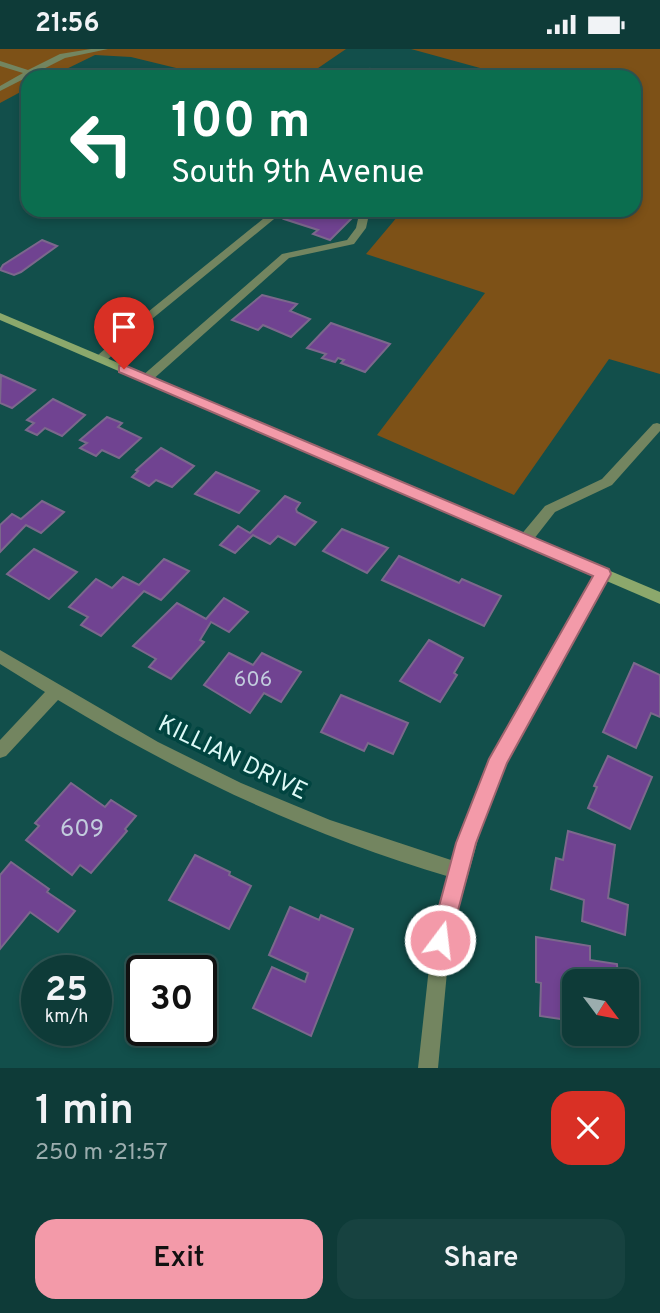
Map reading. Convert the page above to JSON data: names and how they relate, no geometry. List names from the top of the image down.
{
  "streets": {
    "street": ["KILLIAN DRIVE"]
  },
  "house_numbers": ["606", "609"],
  "north": "bottom right",
  "page": {
    "status": "21:56",
    "turn": ["100 m", "South 9th Avenue"],
    "speed": "25 km/h",
    "limit": "30",
    "heading": ["1 min", "250 m · 21:57"],
    "buttons": ["Exit", "Share"]
  }
}
